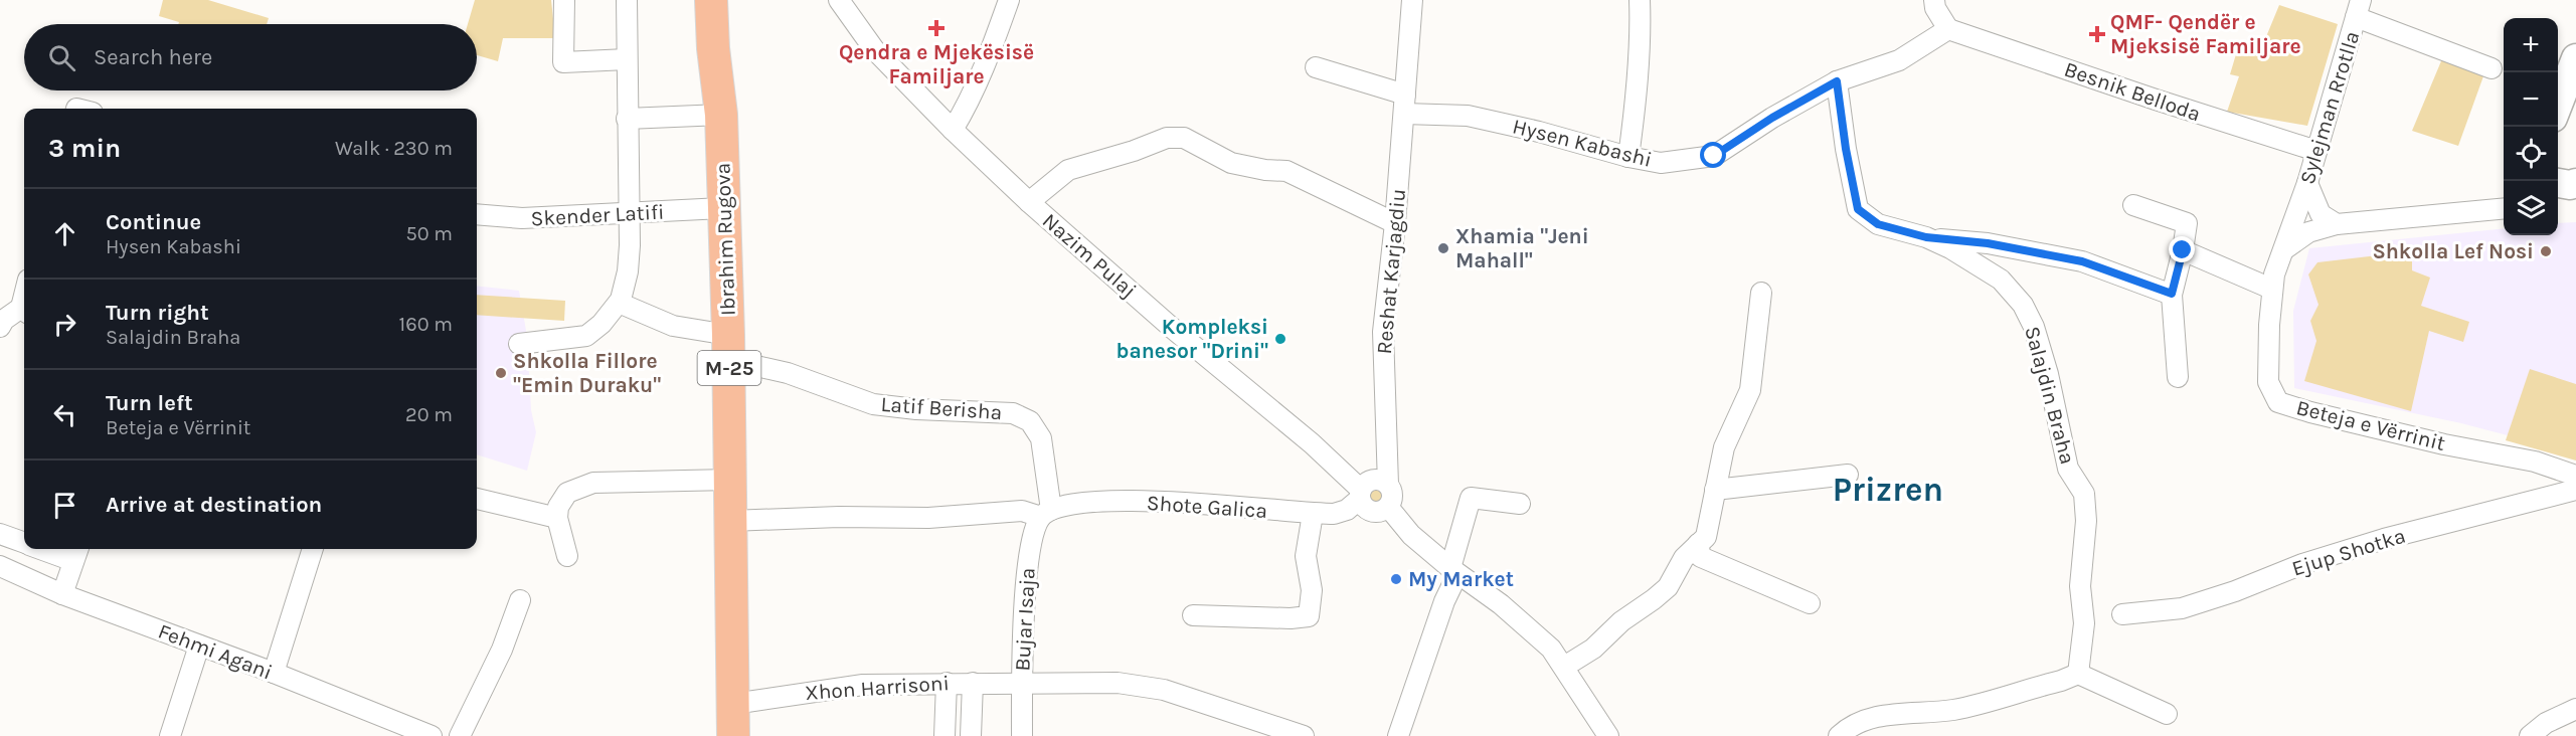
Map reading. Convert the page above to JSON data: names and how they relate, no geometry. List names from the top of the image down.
{
  "streets": {
    "main road": ["Ibrahim Rugova", "M-25"],
    "street": [
      "Besnik Belloda",
      "Sylejman Rrotlla",
      "Hysen Kabashi",
      "Skender Latifi",
      "Nazim Pulaj",
      "Reshat Karjagdiu",
      "Salajdin Braha",
      "Latif Berisha",
      "Beteja e Vërrinit",
      "Shote Galica",
      "Ejup Shotka",
      "Bujar Isaja",
      "Fehmi Agani",
      "Xhon Harrisoni"
    ]
  },
  "crossings": [
    ["Besnik Belloda", "Sylejman Rrotlla"],
    ["Besnik Belloda", "Hysen Kabashi"],
    ["Sylejman Rrotlla", "Beteja e Vërrinit"],
    ["Hysen Kabashi", "Reshat Karjagdiu"],
    ["Hysen Kabashi", "Salajdin Braha"],
    ["Skender Latifi", "Ibrahim Rugova"],
    ["Ibrahim Rugova", "Latif Berisha"],
    ["Ibrahim Rugova", "Shote Galica"],
    ["Ibrahim Rugova", "Xhon Harrisoni"],
    ["Nazim Pulaj", "Reshat Karjagdiu"],
    ["Nazim Pulaj", "Shote Galica"],
    ["Reshat Karjagdiu", "Shote Galica"],
    ["Latif Berisha", "Shote Galica"],
    ["Latif Berisha", "Bujar Isaja"],
    ["Shote Galica", "Bujar Isaja"],
    ["Bujar Isaja", "Xhon Harrisoni"]
  ],
  "districts": ["Prizren"],
  "places": {
    "health": ["Qendra e Mjekësisë Familjare", "QMF- Qendër e Mjeksisë Familjare"],
    "other": [
      "Xhamia \"Jeni Mahall\"",
      "Shkolla Lef Nosi",
      "Kompleksi banesor \"Drini\"",
      "Shkolla Fillore \"Emin Duraku\"",
      "My Market"
    ]
  },
  "page": {
    "map_buttons": ["+", "−"],
    "search": "Search here",
    "heading": ["3 min", "Walk · 230 m"],
    "list": [
      ["Continue", "Hysen Kabashi", "50 m"],
      ["Turn right", "Salajdin Braha", "160 m"],
      ["Turn left", "Beteja e Vërrinit", "20 m"],
      "Arrive at destination"
    ]
  }
}
